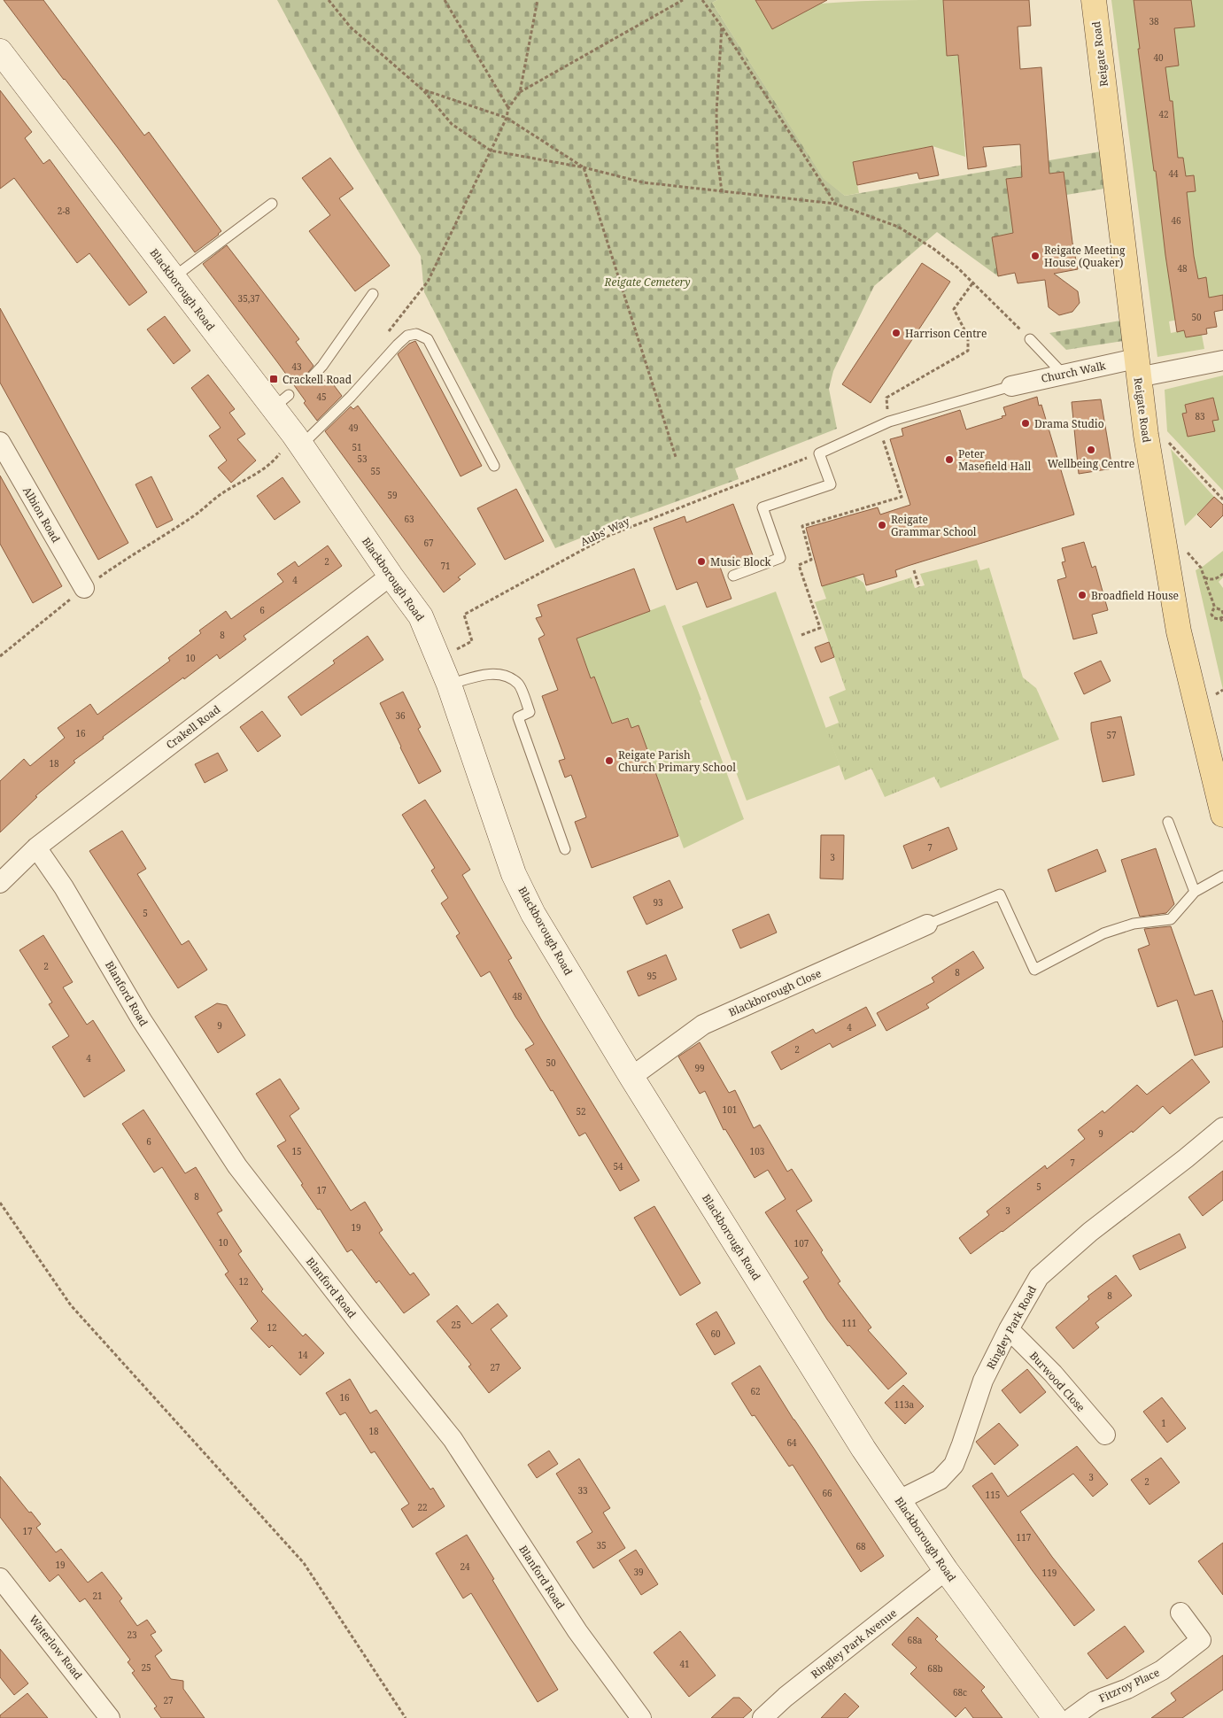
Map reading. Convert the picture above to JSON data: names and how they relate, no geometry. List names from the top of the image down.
{
  "streets": {
    "main road": ["Reigate Road", "Blackborough Road"],
    "street": [
      "Church Walk",
      "Albion Road",
      "Crakell Road",
      "Blackborough Close",
      "Blanford Road",
      "Ringley Park Road",
      "Burwood Close",
      "Ringley Park Avenue",
      "Waterlow Road",
      "Fitzroy Place"
    ],
    "path": ["Aubs' Way"]
  },
  "crossings": [
    ["Reigate Road", "Church Walk"],
    ["Blackborough Road", "Aubs' Way"],
    ["Blackborough Road", "Crakell Road"],
    ["Blackborough Road", "Blackborough Close"],
    ["Blackborough Road", "Ringley Park Road"],
    ["Blackborough Road", "Ringley Park Avenue"],
    ["Crakell Road", "Blanford Road"],
    ["Ringley Park Road", "Burwood Close"]
  ],
  "parks": ["Reigate Cemetery"],
  "places": {
    "other": [
      "Reigate Meeting House (Quaker)",
      "Harrison Centre",
      "Drama Studio",
      "Wellbeing Centre",
      "Peter Masefield Hall",
      "Reigate Grammar School",
      "Music Block",
      "Broadfield House",
      "Reigate Parish Church Primary School"
    ],
    "transit": ["Crackell Road"]
  },
  "house_numbers": [
    "38",
    "40",
    "42",
    "44",
    "2-8",
    "46",
    "48",
    "35,37",
    "50",
    "43",
    "45",
    "83",
    "49",
    "51",
    "53",
    "55",
    "59",
    "63",
    "67",
    "2",
    "71",
    "4",
    "6",
    "8",
    "10",
    "36",
    "16",
    "57",
    "18",
    "7",
    "3",
    "93",
    "5",
    "2",
    "8",
    "95",
    "48",
    "9",
    "4",
    "2",
    "4",
    "50",
    "99",
    "101",
    "52",
    "9",
    "6",
    "15",
    "103",
    "7",
    "54",
    "5",
    "17",
    "8",
    "3",
    "19",
    "10",
    "107",
    "12",
    "8",
    "111",
    "25",
    "12",
    "60",
    "14",
    "27",
    "62",
    "16",
    "113a",
    "1",
    "18",
    "64",
    "3",
    "2",
    "33",
    "66",
    "115",
    "22",
    "17",
    "117",
    "35",
    "68",
    "19",
    "24",
    "39",
    "119",
    "21",
    "23",
    "68a",
    "41",
    "25",
    "68b",
    "68c",
    "27"
  ]
}
